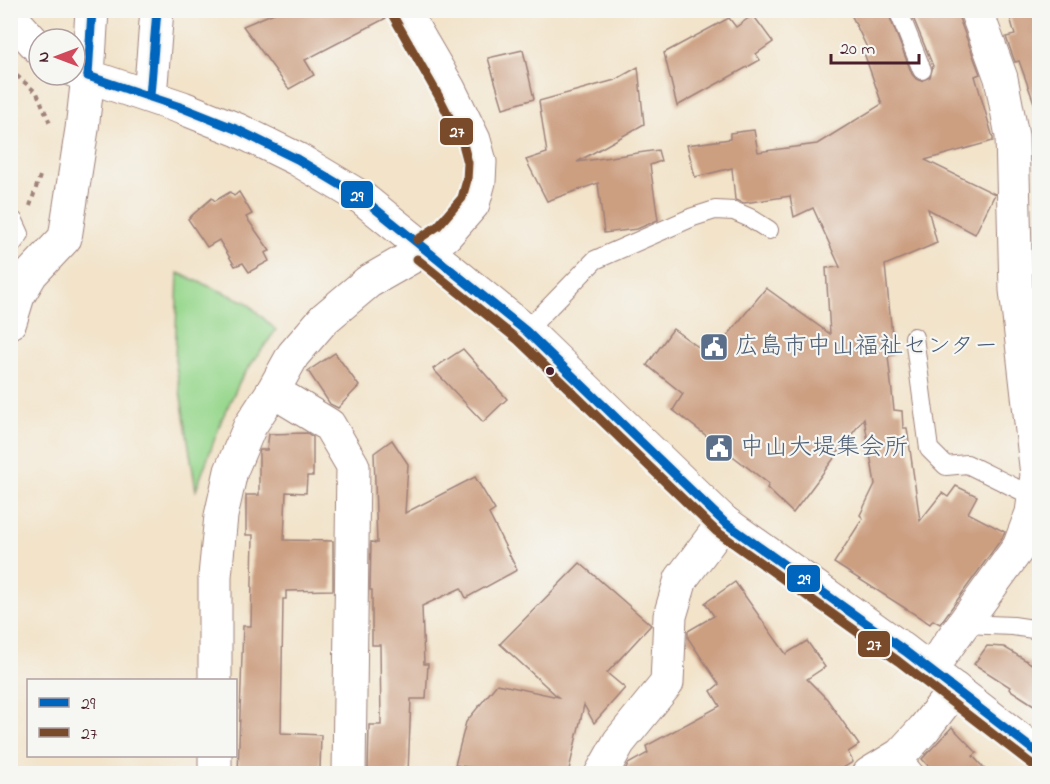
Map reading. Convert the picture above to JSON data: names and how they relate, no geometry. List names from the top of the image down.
{
  "places": {
    "public building": ["広島市中山福祉センター", "中山大堤集会所"]
  },
  "lines": ["transit line 29", "transit line 27"],
  "legend": ["29", "27"],
  "scale_bar": "20 m",
  "north": "left"
}
